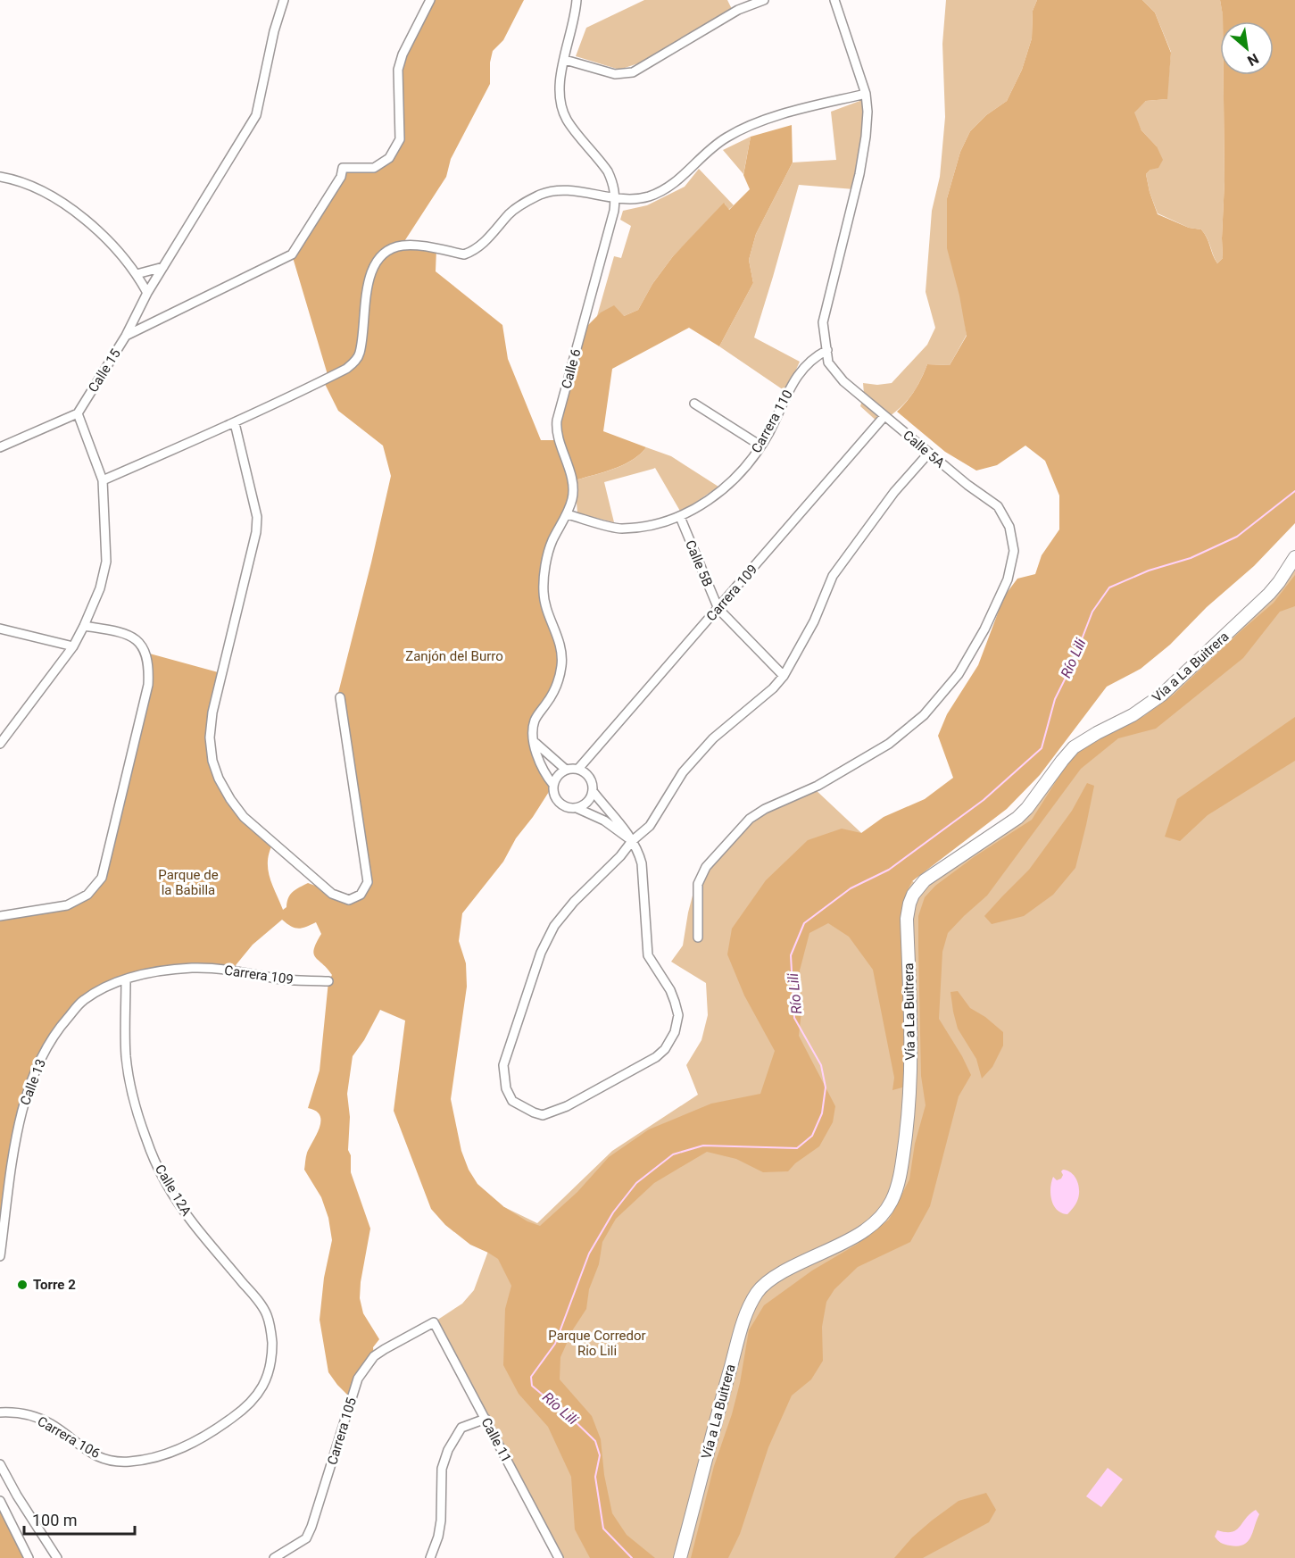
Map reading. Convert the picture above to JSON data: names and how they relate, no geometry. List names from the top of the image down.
{
  "streets": {
    "street": [
      "Calle 6",
      "Calle 15",
      "Carrera 110",
      "Calle 5A",
      "Calle 5B",
      "Carrera 109",
      "Vía a La Buitrera",
      "Calle 13",
      "Calle 12A",
      "Carrera 105",
      "Carrera 106",
      "Calle 11"
    ]
  },
  "crossings": [
    ["Calle 6", "Carrera 110"],
    ["Calle 6", "Carrera 109"],
    ["Carrera 110", "Calle 5A"],
    ["Carrera 110", "Calle 5B"],
    ["Calle 5A", "Carrera 109"],
    ["Calle 5B", "Carrera 109"],
    ["Carrera 109", "Calle 13"],
    ["Carrera 109", "Calle 12A"],
    ["Calle 13", "Calle 12A"],
    ["Calle 12A", "Carrera 106"],
    ["Carrera 105", "Calle 11"]
  ],
  "water": ["Río Lili"],
  "parks": ["Zanjón del Burro", "Parque de la Babilla", "Parque Corredor Rio Lili"],
  "places": ["Torre 2"],
  "scale_bar": "100 m",
  "north": "bottom right"
}
